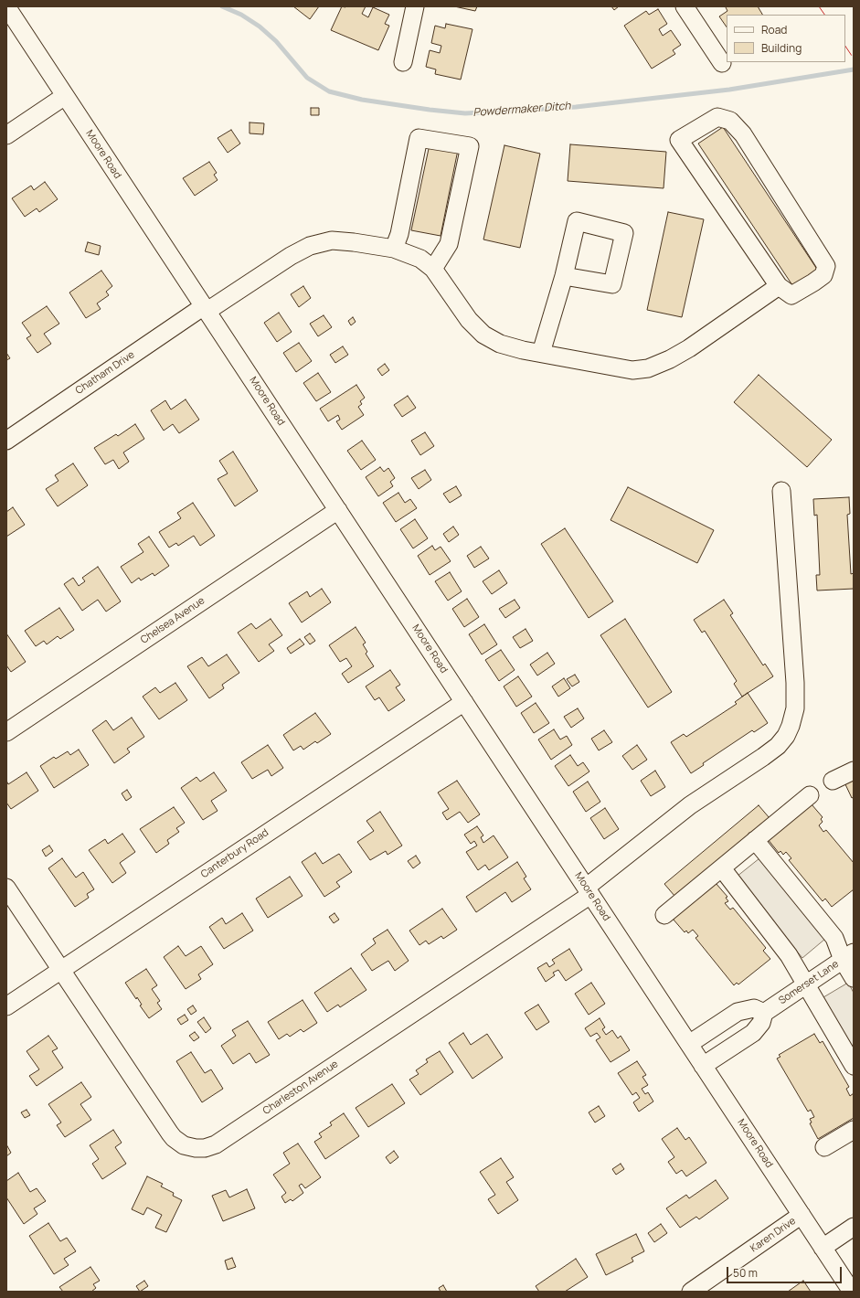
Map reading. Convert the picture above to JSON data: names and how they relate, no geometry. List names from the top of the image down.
{
  "streets": {
    "street": [
      "Moore Road",
      "Chatham Drive",
      "Chelsea Avenue",
      "Canterbury Road",
      "Somerset Lane",
      "Charleston Avenue",
      "Karen Drive"
    ]
  },
  "crossings": [
    ["Moore Road", "Chatham Drive"],
    ["Moore Road", "Chelsea Avenue"],
    ["Moore Road", "Canterbury Road"],
    ["Moore Road", "Charleston Avenue"],
    ["Moore Road", "Karen Drive"],
    ["Canterbury Road", "Charleston Avenue"]
  ],
  "water": ["Powdermaker Ditch"],
  "legend": ["Road", "Building"],
  "scale_bar": "50 m"
}
